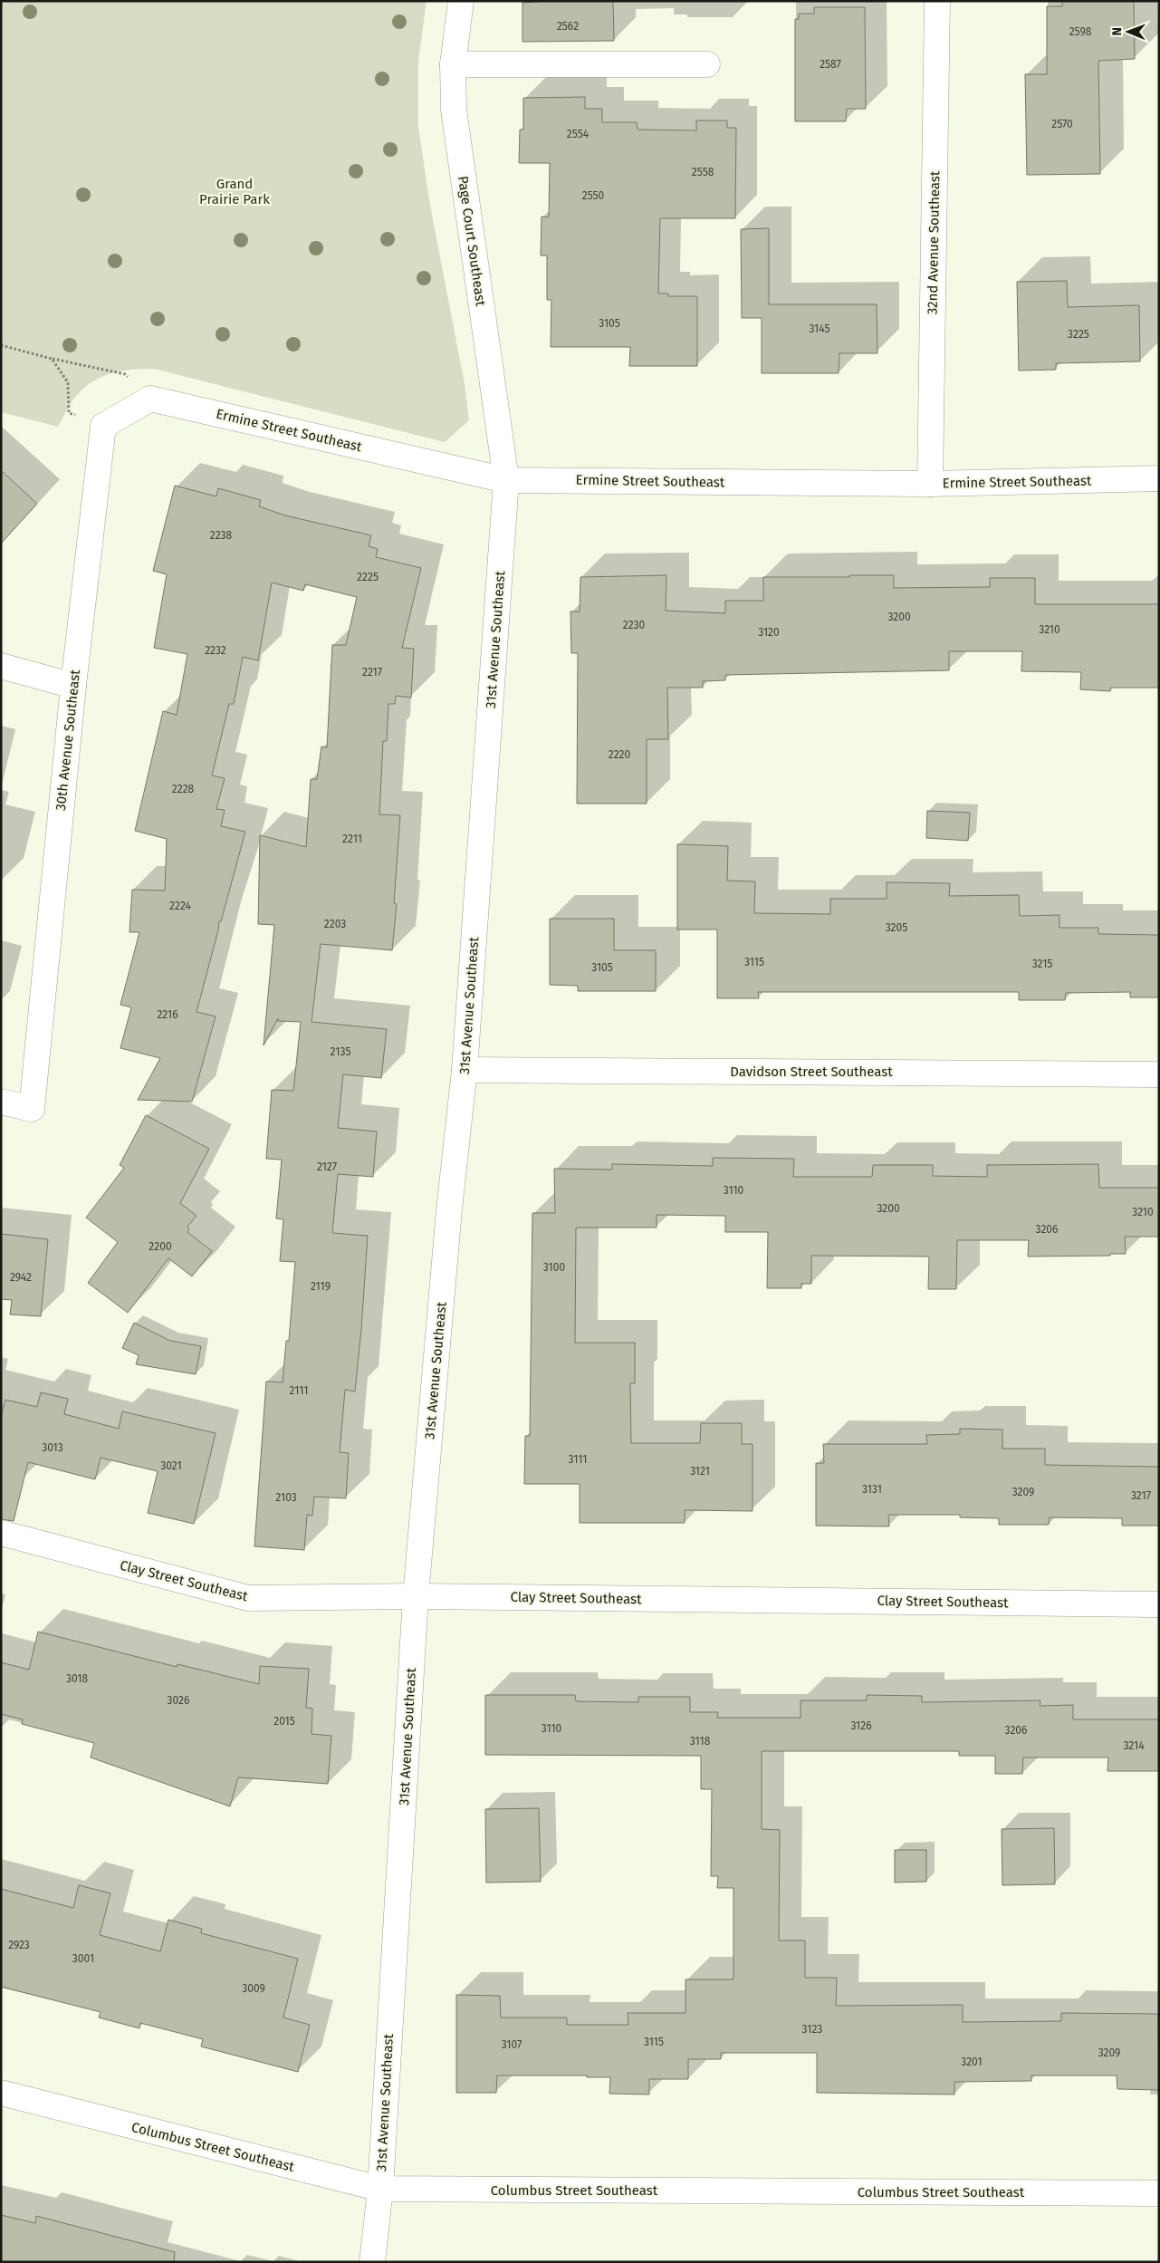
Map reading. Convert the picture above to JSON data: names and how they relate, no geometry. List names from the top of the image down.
{
  "streets": {
    "street": [
      "Page Court Southeast",
      "32nd Avenue Southeast",
      "Ermine Street Southeast",
      "31st Avenue Southeast",
      "30th Avenue Southeast",
      "Davidson Street Southeast",
      "Clay Street Southeast",
      "Columbus Street Southeast"
    ]
  },
  "crossings": [
    ["Page Court Southeast", "Ermine Street Southeast"],
    ["Page Court Southeast", "31st Avenue Southeast"],
    ["32nd Avenue Southeast", "Ermine Street Southeast"],
    ["Ermine Street Southeast", "31st Avenue Southeast"],
    ["31st Avenue Southeast", "Davidson Street Southeast"],
    ["31st Avenue Southeast", "Clay Street Southeast"],
    ["31st Avenue Southeast", "Columbus Street Southeast"]
  ],
  "parks": ["Grand Prairie Park"],
  "house_numbers": [
    "2562",
    "2598",
    "2587",
    "2570",
    "2554",
    "2558",
    "2550",
    "3105",
    "3145",
    "3225",
    "2238",
    "2225",
    "3200",
    "2230",
    "3210",
    "3120",
    "2232",
    "2217",
    "2220",
    "2228",
    "2211",
    "2224",
    "2203",
    "3205",
    "3115",
    "3215",
    "3105",
    "2216",
    "2135",
    "2127",
    "3110",
    "3200",
    "3210",
    "3206",
    "2200",
    "3100",
    "2942",
    "2119",
    "2111",
    "3013",
    "3111",
    "3021",
    "3121",
    "3131",
    "3209",
    "3217",
    "2103",
    "3018",
    "3026",
    "2015",
    "3126",
    "3110",
    "3206",
    "3118",
    "3214",
    "2923",
    "3001",
    "3009",
    "3123",
    "3115",
    "3107",
    "3209",
    "3201"
  ],
  "north": "left"
}
